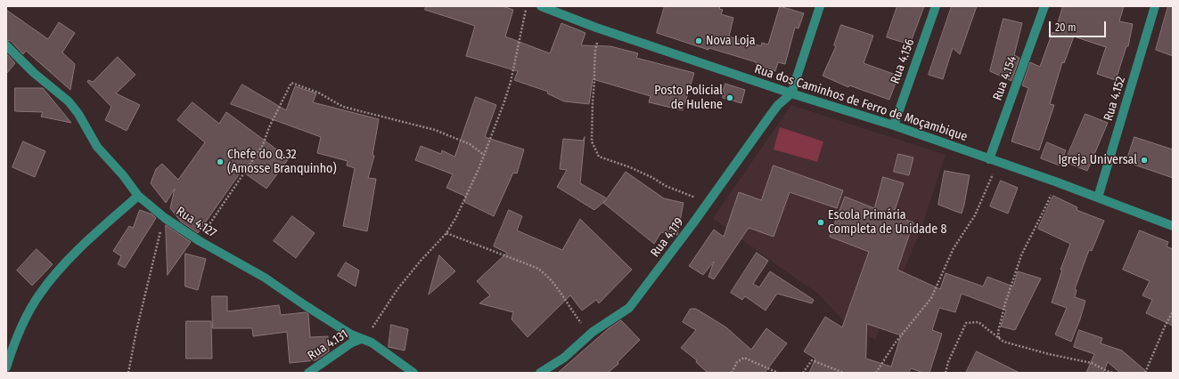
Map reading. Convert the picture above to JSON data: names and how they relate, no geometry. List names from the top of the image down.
{
  "streets": {
    "street": [
      "Rua 4.156",
      "Rua 4.154",
      "Rua 4.152",
      "Rua dos Caminhos de Ferro de Moçambique",
      "Rua 4.127",
      "Rua 4.119",
      "Rua 4.131"
    ]
  },
  "crossings": [
    ["Rua 4.156", "Rua dos Caminhos de Ferro de Moçambique"],
    ["Rua 4.154", "Rua dos Caminhos de Ferro de Moçambique"],
    ["Rua 4.152", "Rua dos Caminhos de Ferro de Moçambique"],
    ["Rua dos Caminhos de Ferro de Moçambique", "Rua 4.119"],
    ["Rua 4.127", "Rua 4.131"]
  ],
  "places": [
    "Nova Loja",
    "Posto Policial de Hulene",
    "Igreja Universal",
    "Chefe do Q.32 (Amosse Branquinho)",
    "Escola Primária Completa de Unidade 8"
  ],
  "scale_bar": "20 m"
}
